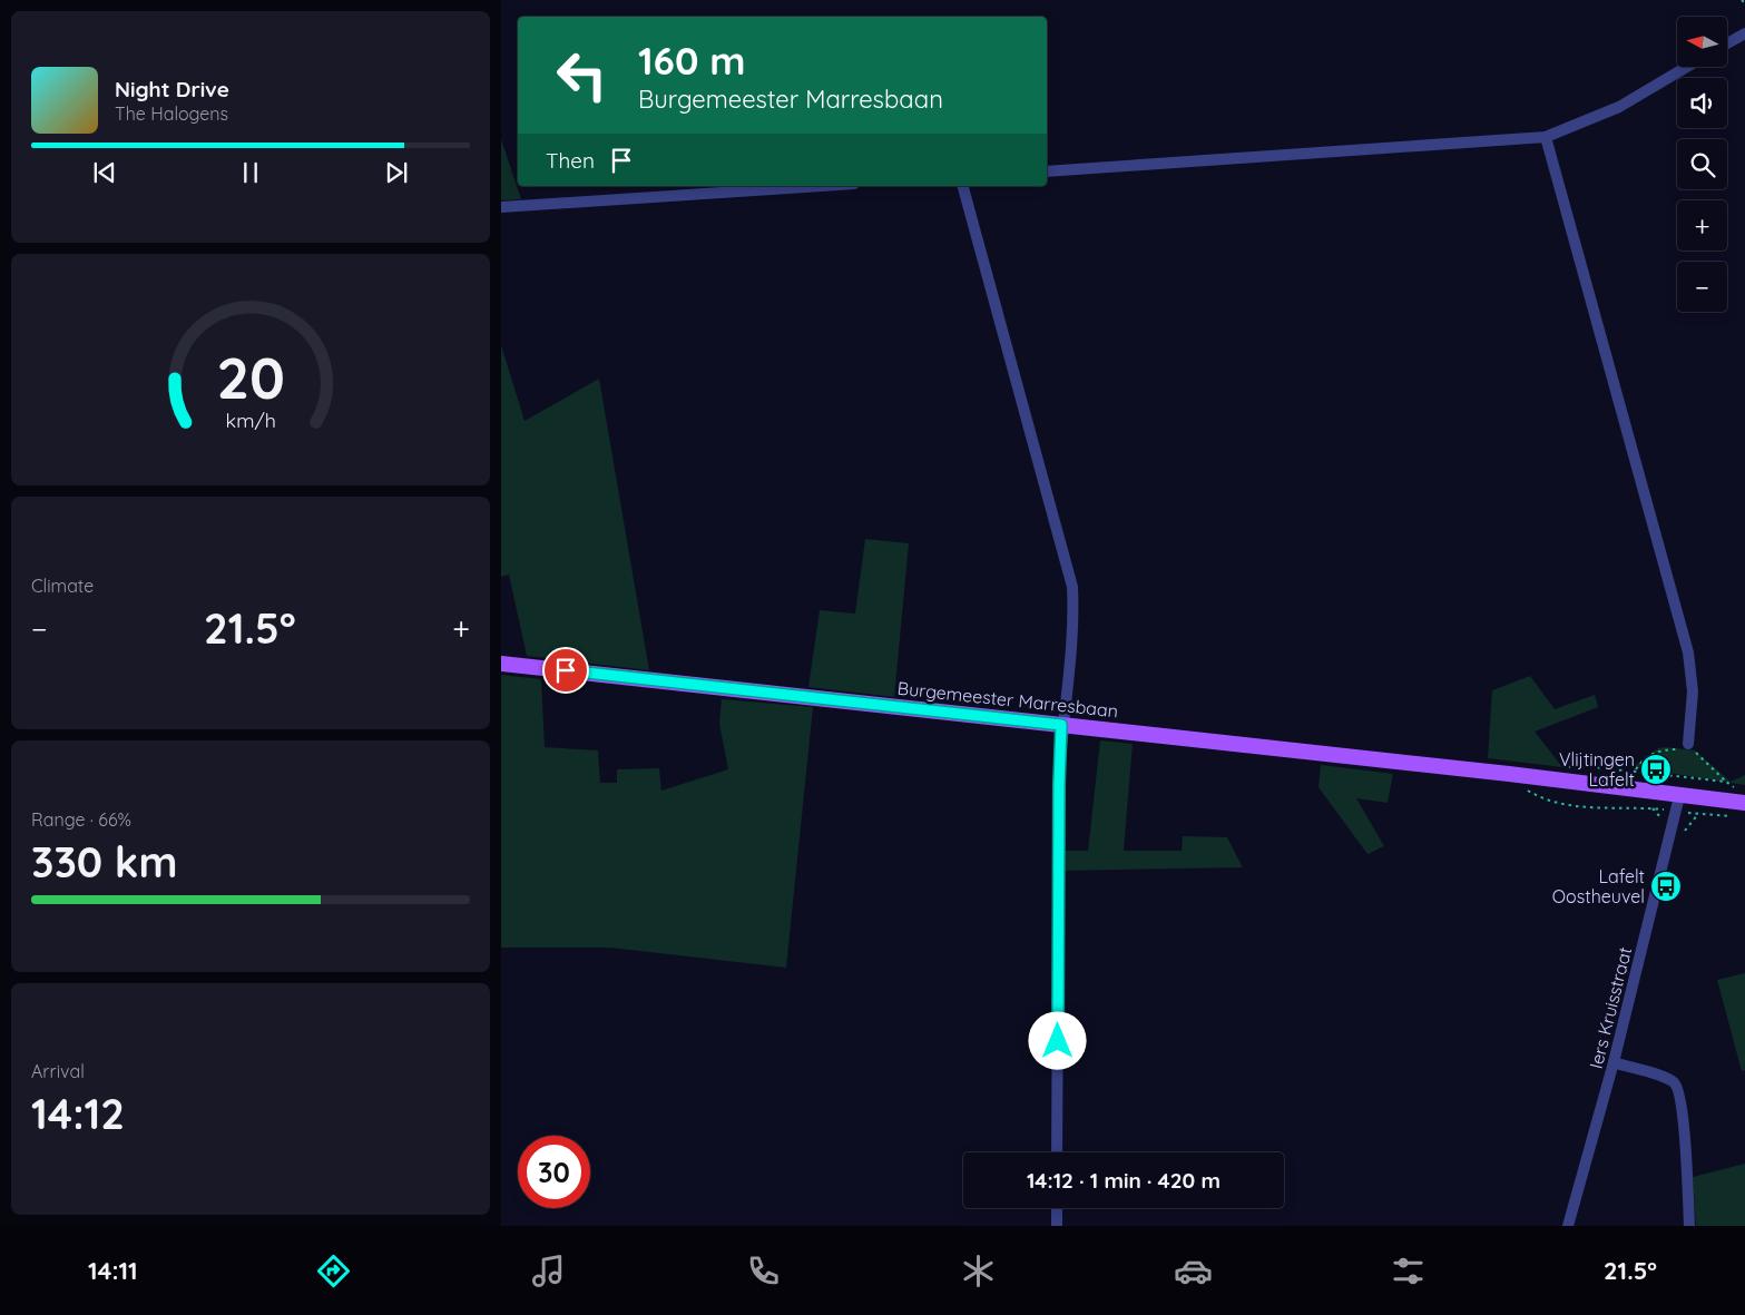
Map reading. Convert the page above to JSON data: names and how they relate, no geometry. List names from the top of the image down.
{
  "streets": {
    "main road": ["Burgemeester Marresbaan"],
    "street": ["Iers Kruisstraat"]
  },
  "crossings": [
    ["Burgemeester Marresbaan", "Iers Kruisstraat"]
  ],
  "places": {
    "bus stop": ["Vlijtingen Lafelt", "Lafelt Oostheuvel"]
  },
  "north": "left",
  "page": {
    "map_buttons": ["+", "−"],
    "turn": ["160 m", "Burgemeester Marresbaan"],
    "song": ["Night Drive", "The Halogens"],
    "then": "Then",
    "tile": [
      "Climate",
      ["Range · 66%", "330 km"],
      ["Arrival", "14:12"]
    ],
    "heat": ["−", "21.5°", "+"],
    "limit": "30",
    "trip": "14:12 · 1 min · 420 m",
    "tabs": ["14:11", "21.5°"],
    "gauge": ["20", "km/h"]
  }
}
